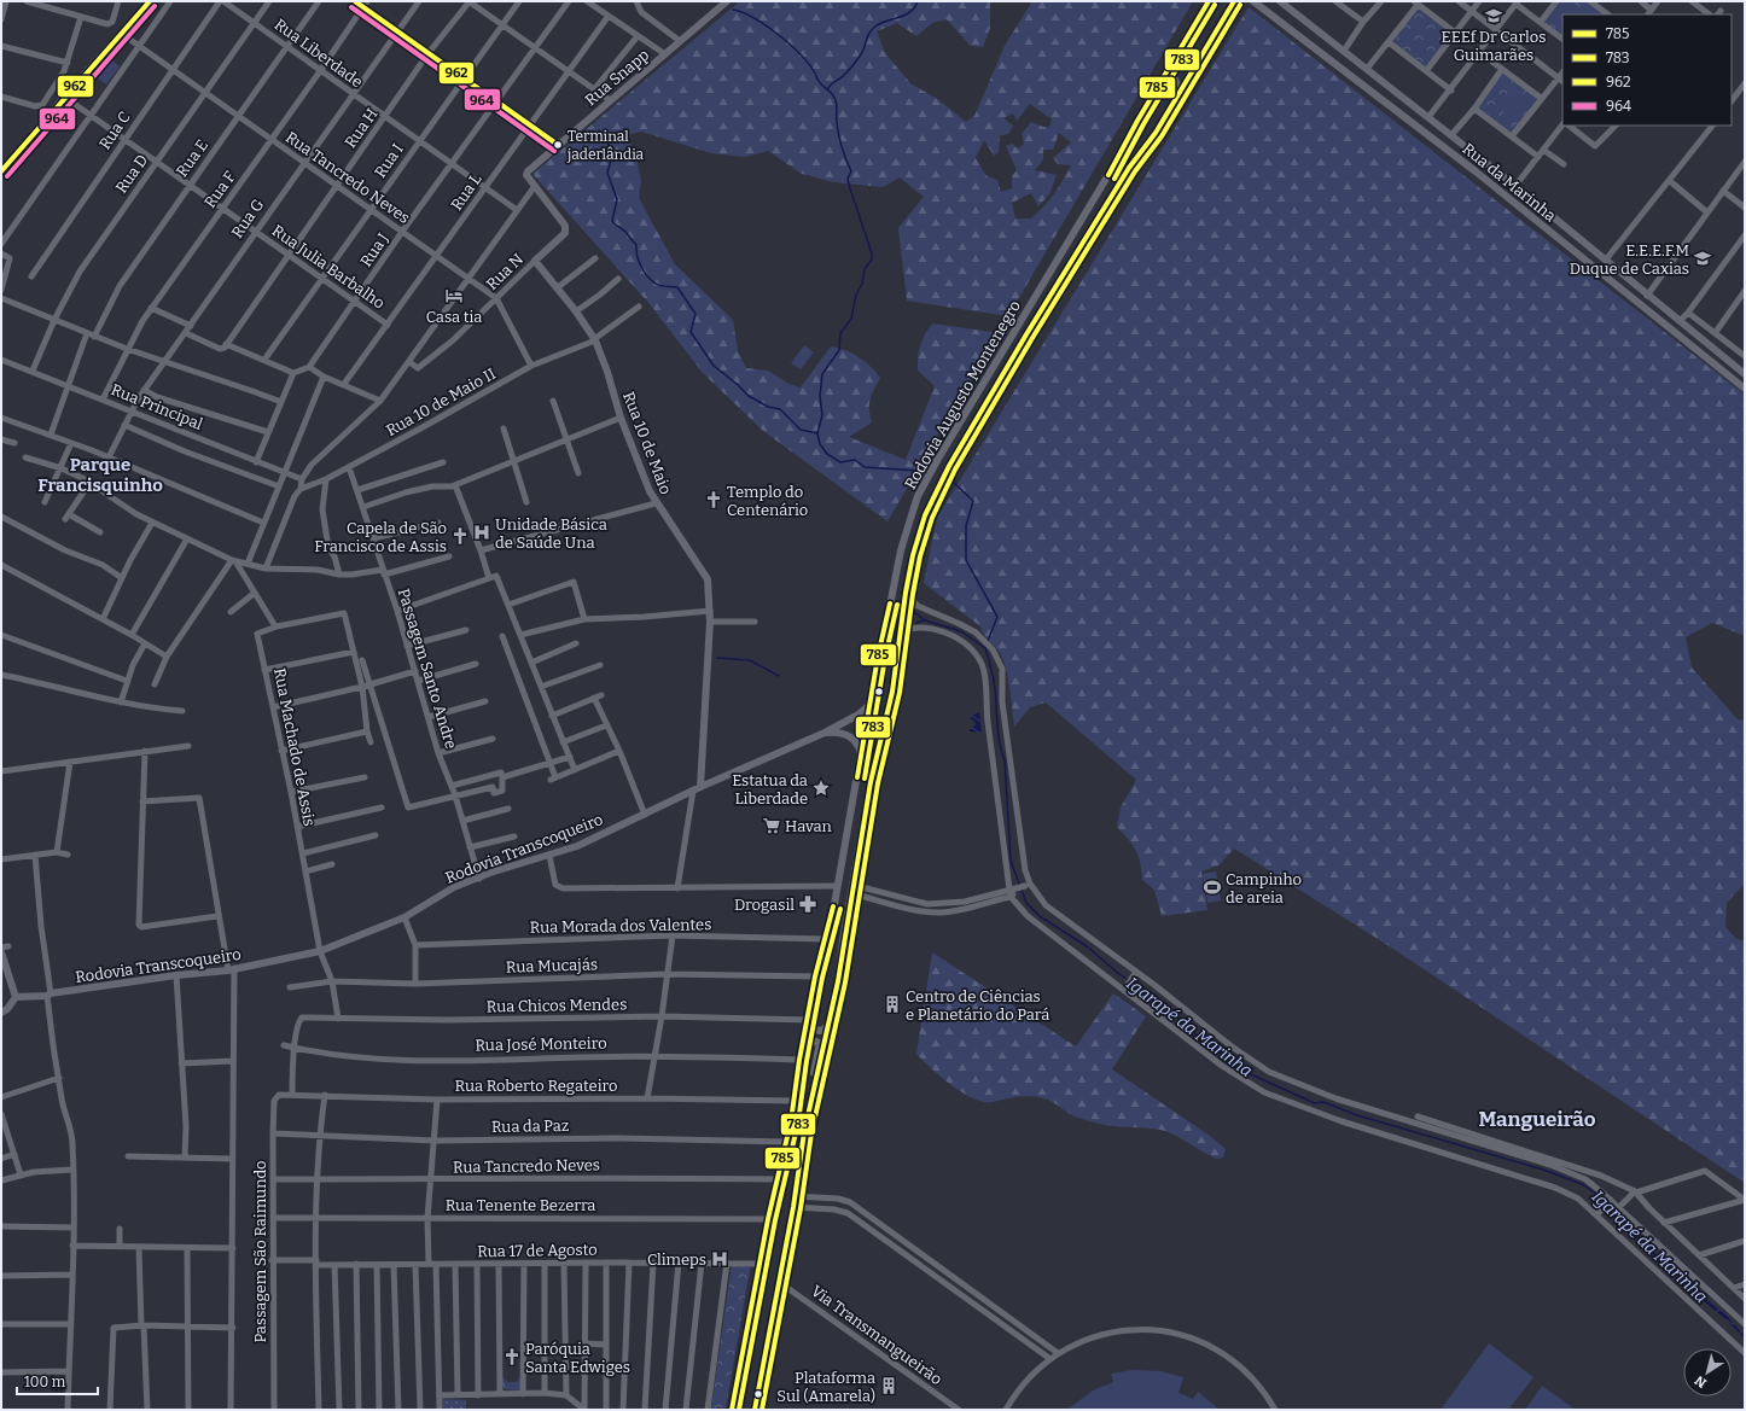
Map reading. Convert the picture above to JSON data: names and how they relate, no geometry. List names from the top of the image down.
{
  "streets": {
    "main road": [
      "Rua Snapp",
      "Rua da Marinha",
      "Rua N",
      "Rodovia Augusto Montenegro",
      "Rua 10 de Maio",
      "Rodovia Transcoqueiro"
    ],
    "street": [
      "Rua Liberdade",
      "Rua H",
      "Rua C",
      "Rua E",
      "Rua I",
      "Rua D",
      "Rua Tancredo Neves",
      "Rua F",
      "Rua L",
      "Rua G",
      "Rua J",
      "Rua Julia Barbalho",
      "Rua 10 de Maio II",
      "Rua Principal",
      "Passagem Santo Andre",
      "Rua Machado de Assis",
      "Rua Morada dos Valentes",
      "Rua Mucajás",
      "Rua Chicos Mendes",
      "Rua José Monteiro",
      "Rua Roberto Regateiro",
      "Rua da Paz",
      "Rua Tenente Bezerra",
      "Rua 17 de Agosto",
      "Passagem São Raimundo",
      "Via Transmangueirão"
    ]
  },
  "crossings": [
    ["Rua Liberdade", "Rua H"],
    ["Rua Liberdade", "Rua C"],
    ["Rua Liberdade", "Rua E"],
    ["Rua Liberdade", "Rua I"],
    ["Rua Liberdade", "Rua D"],
    ["Rua Liberdade", "Rua F"],
    ["Rua Liberdade", "Rua L"],
    ["Rua Liberdade", "Rua G"],
    ["Rua Liberdade", "Rua J"],
    ["Rua Snapp", "Rua N"],
    ["Rua H", "Rua Tancredo Neves"],
    ["Rua H", "Rua Julia Barbalho"],
    ["Rua C", "Rua Tancredo Neves"],
    ["Rua C", "Rua Julia Barbalho"],
    ["Rua E", "Rua Tancredo Neves"],
    ["Rua E", "Rua Julia Barbalho"],
    ["Rua I", "Rua Tancredo Neves"],
    ["Rua I", "Rua Julia Barbalho"],
    ["Rua D", "Rua Tancredo Neves"],
    ["Rua D", "Rua Julia Barbalho"],
    ["Rua D", "Rua Principal"],
    ["Rua Tancredo Neves", "Rua F"],
    ["Rua Tancredo Neves", "Rua L"],
    ["Rua Tancredo Neves", "Rua G"],
    ["Rua Tancredo Neves", "Rua J"],
    ["Rua Tancredo Neves", "Rua N"],
    ["Rua Tancredo Neves", "Rua 10 de Maio II"],
    ["Rua Tancredo Neves", "Passagem São Raimundo"],
    ["Rua F", "Rua Julia Barbalho"],
    ["Rua F", "Rua Principal"],
    ["Rua L", "Rua Julia Barbalho"],
    ["Rua G", "Rua Julia Barbalho"],
    ["Rua G", "Rua Principal"],
    ["Rua J", "Rua Julia Barbalho"],
    ["Rua N", "Rua 10 de Maio"],
    ["Rodovia Augusto Montenegro", "Rodovia Transcoqueiro"],
    ["Rodovia Augusto Montenegro", "Rua Morada dos Valentes"],
    ["Rodovia Augusto Montenegro", "Rua Mucajás"],
    ["Rodovia Augusto Montenegro", "Rua Chicos Mendes"],
    ["Rodovia Augusto Montenegro", "Via Transmangueirão"],
    ["Rua 10 de Maio II", "Rua 10 de Maio"],
    ["Rua 10 de Maio II", "Passagem Santo Andre"],
    ["Rua 10 de Maio", "Rodovia Transcoqueiro"],
    ["Passagem Santo Andre", "Rodovia Transcoqueiro"],
    ["Rua Machado de Assis", "Rodovia Transcoqueiro"],
    ["Rua Machado de Assis", "Rua Mucajás"],
    ["Rua Machado de Assis", "Rua Chicos Mendes"],
    ["Rua Chicos Mendes", "Rua José Monteiro"],
    ["Rua Roberto Regateiro", "Passagem São Raimundo"],
    ["Rua da Paz", "Passagem São Raimundo"],
    ["Rua Tenente Bezerra", "Passagem São Raimundo"],
    ["Rua 17 de Agosto", "Passagem São Raimundo"]
  ],
  "districts": ["Parque Francisquinho", "Mangueirão"],
  "water": ["Igarapé da Marinha"],
  "places": {
    "school or university": ["EEEf Dr Carlos Guimarães", "E.E.E.F.M Duque de Caxias"],
    "other": ["Terminal jaderlândia"],
    "hotel": ["Casa tia"],
    "church": ["Templo do Centenário", "Capela de São Francisco de Assis", "Paróquia Santa Edwiges"],
    "hospital": ["Unidade Básica de Saúde Una", "Climeps"],
    "place": ["Estatua da Liberdade"],
    "supermarket": ["Havan"],
    "sports": ["Campinho de areia"],
    "pharmacy": ["Drogasil"],
    "building": ["Centro de Ciências e Planetário do Pará", "Plataforma Sul (Amarela)"]
  },
  "lines": [
    "transit line 785",
    "transit line 962",
    "transit line 783",
    "transit line 964"
  ],
  "legend": [
    "785",
    "783",
    "962",
    "964"
  ],
  "scale_bar": "100 m",
  "north": "bottom left"
}
